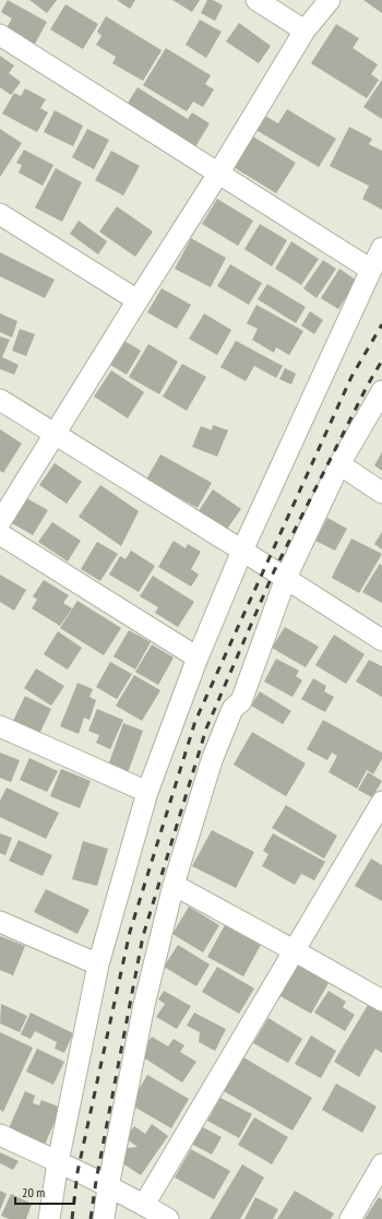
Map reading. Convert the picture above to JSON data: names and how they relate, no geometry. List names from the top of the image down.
{
  "scale_bar": "20 m"
}
